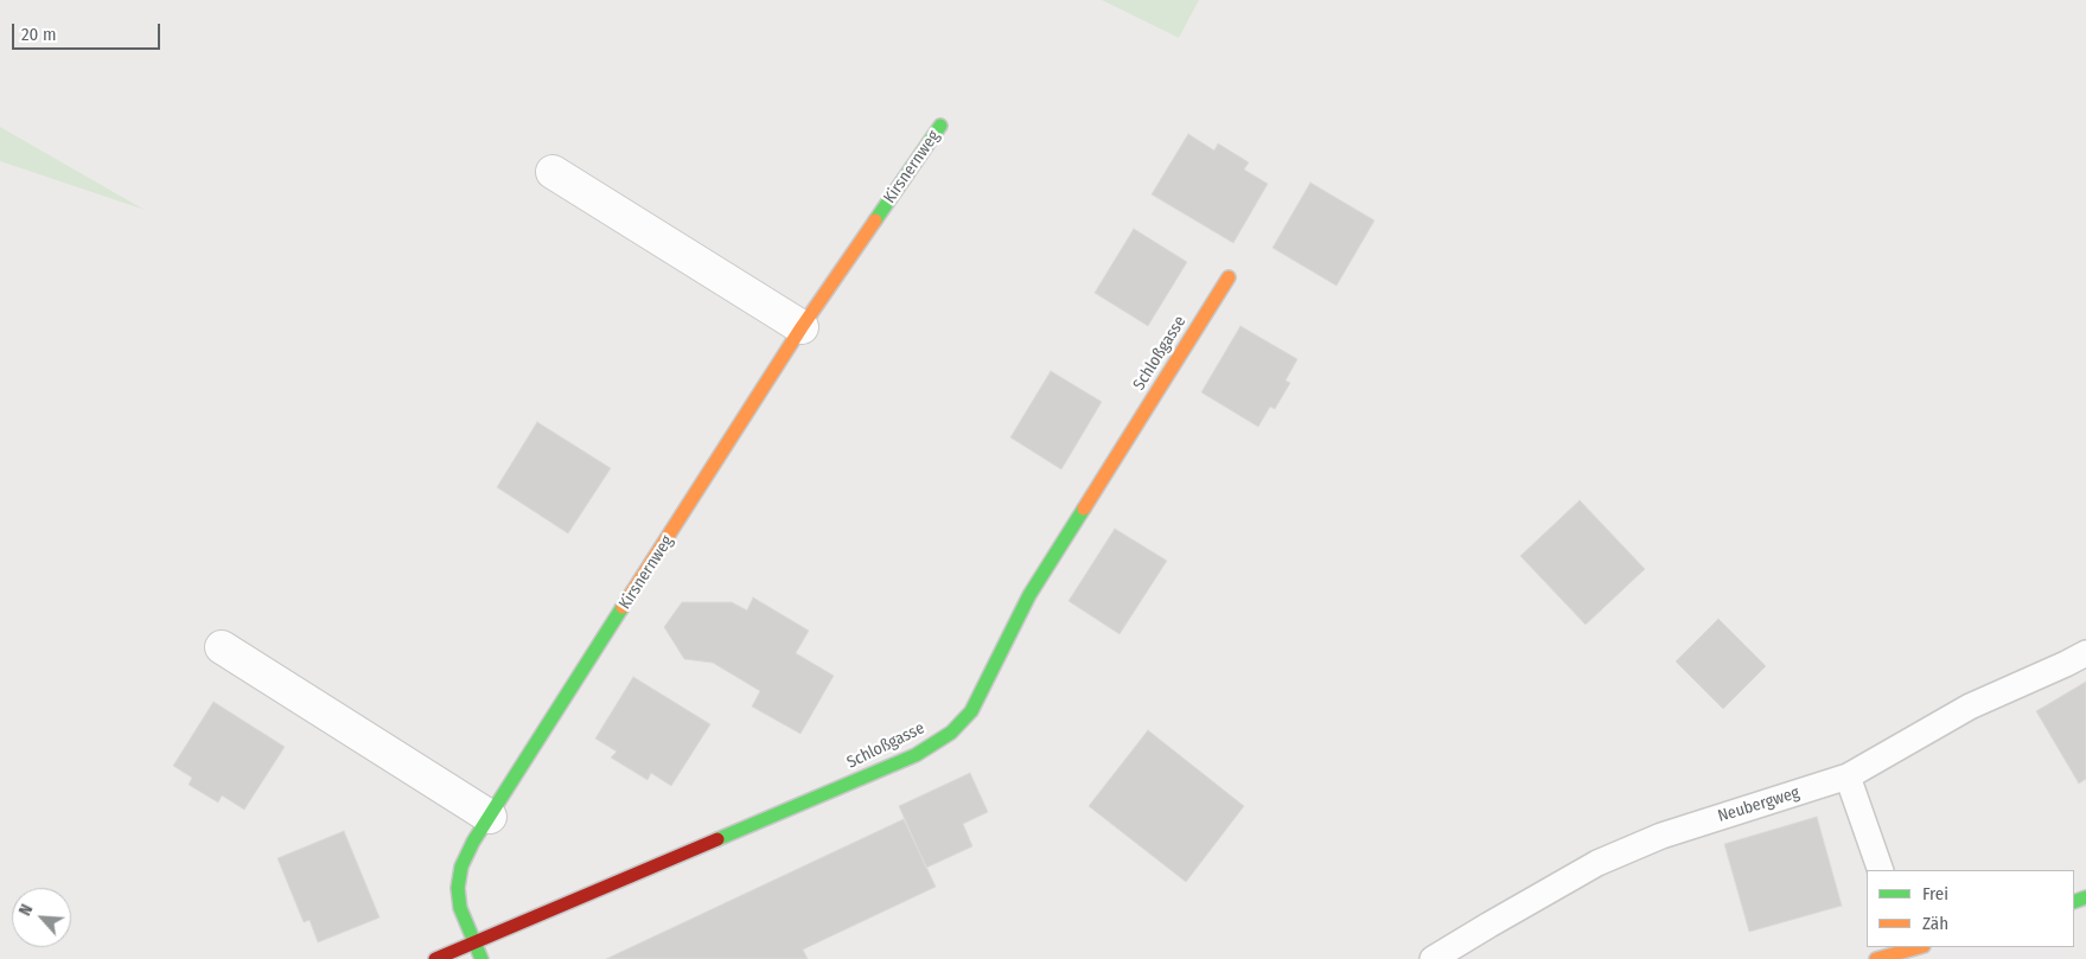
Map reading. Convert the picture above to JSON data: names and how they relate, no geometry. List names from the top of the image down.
{
  "streets": {
    "street": ["Kirsnernweg", "Schloßgasse"],
    "lane": ["Neubergweg"]
  },
  "crossings": [
    ["Kirsnernweg", "Schloßgasse"]
  ],
  "legend": ["Frei", "Zäh"],
  "scale_bar": "20 m",
  "north": "top left"
}
